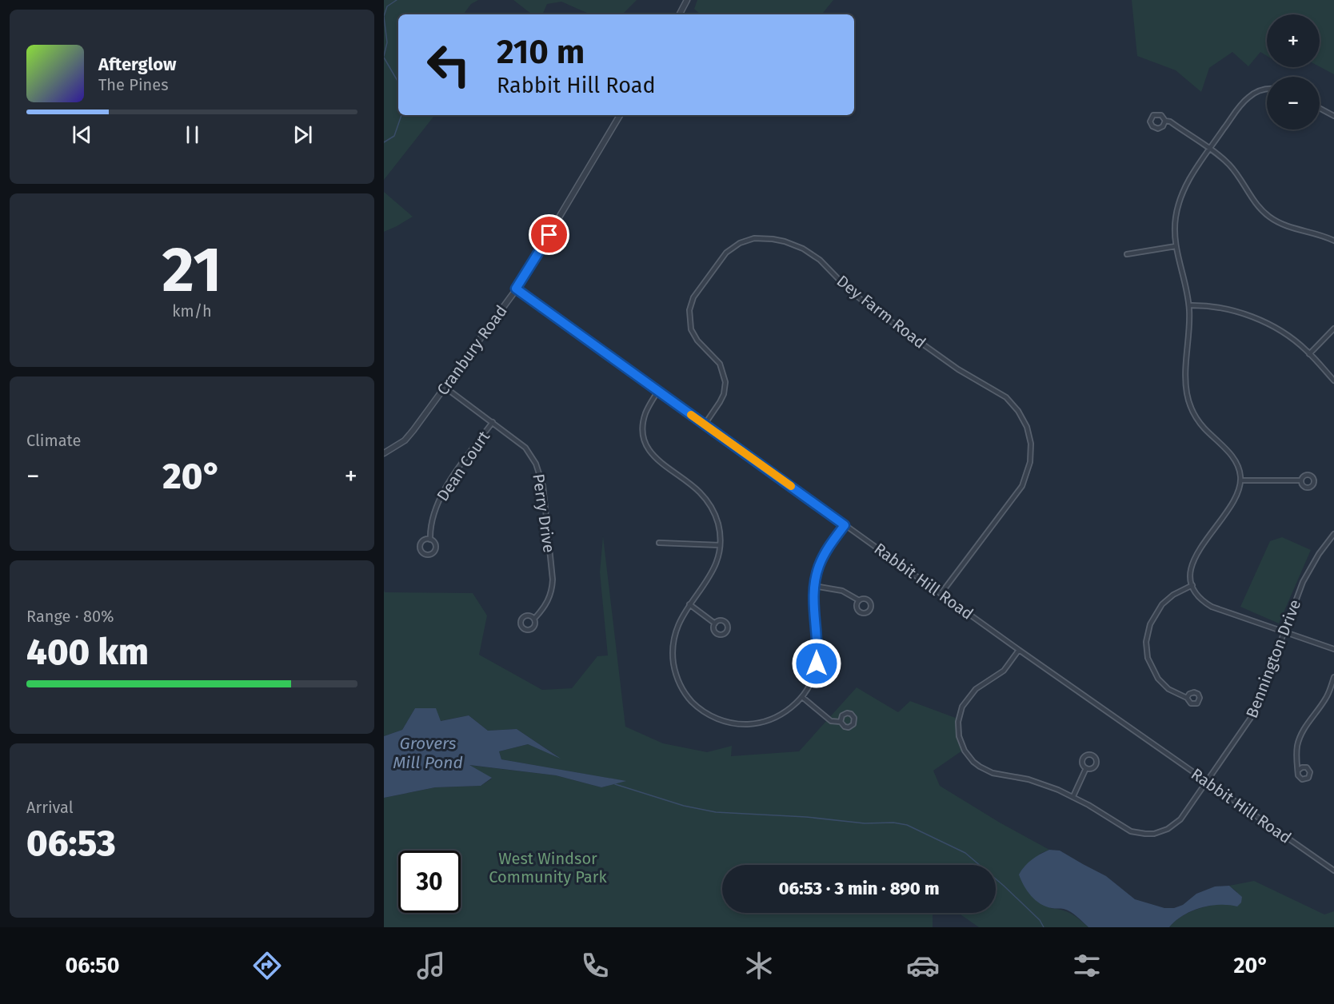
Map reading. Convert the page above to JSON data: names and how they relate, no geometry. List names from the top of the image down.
{
  "streets": {
    "street": [
      "Dey Farm Road",
      "Cranbury Road",
      "Dean Court",
      "Perry Drive",
      "Rabbit Hill Road",
      "Bennington Drive"
    ]
  },
  "crossings": [
    ["Dey Farm Road", "Rabbit Hill Road"],
    ["Cranbury Road", "Perry Drive"],
    ["Cranbury Road", "Rabbit Hill Road"],
    ["Dean Court", "Perry Drive"],
    ["Rabbit Hill Road", "Bennington Drive"]
  ],
  "water": ["Grovers Mill Pond"],
  "parks": ["West Windsor Community Park"],
  "page": {
    "map_buttons": ["+", "−"],
    "turn": ["210 m", "Rabbit Hill Road"],
    "song": ["Afterglow", "The Pines"],
    "tile": [
      ["21", "km/h"],
      "Climate",
      ["Range · 80%", "400 km"],
      ["Arrival", "06:53"]
    ],
    "heat": ["−", "20°", "+"],
    "limit": "30",
    "trip": "06:53 · 3 min · 890 m",
    "tabs": ["06:50", "20°"]
  }
}
